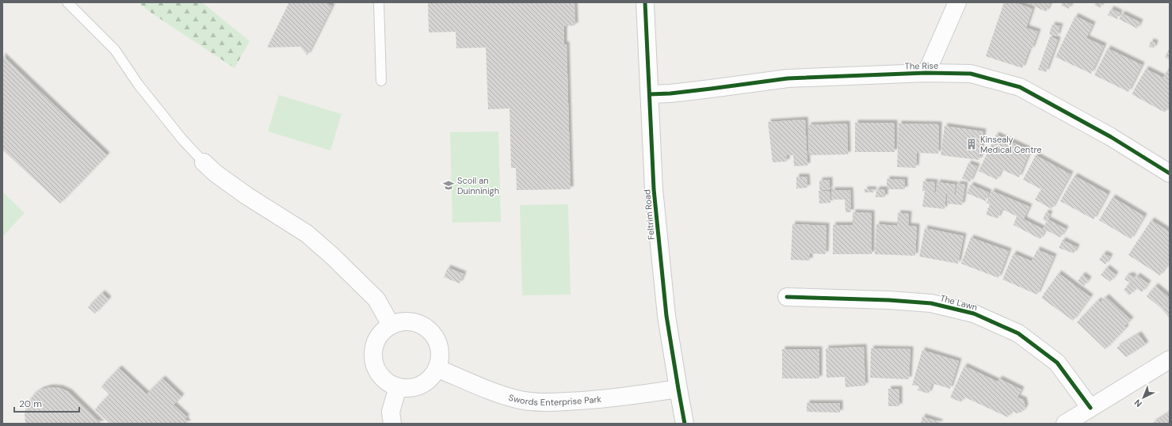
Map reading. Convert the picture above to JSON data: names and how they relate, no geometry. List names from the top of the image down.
{
  "streets": {
    "street": [
      "The Rise",
      "Feltrim Road",
      "The Lawn",
      "Swords Enterprise Park"
    ]
  },
  "crossings": [
    ["The Rise", "Feltrim Road"],
    ["Feltrim Road", "Swords Enterprise Park"]
  ],
  "places": {
    "building": ["Kinsealy Medical Centre"],
    "school or university": ["Scoil an Duinnínigh"]
  },
  "scale_bar": "20 m",
  "north": "bottom left"
}
